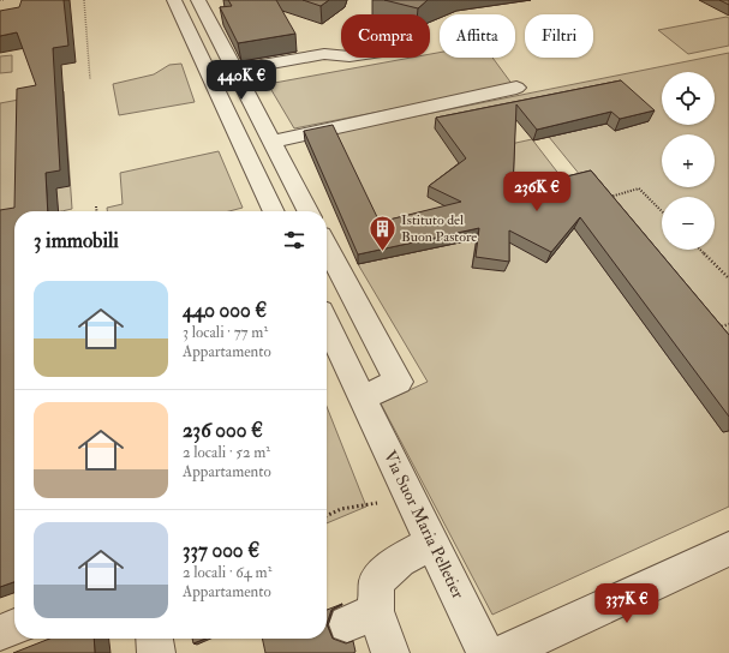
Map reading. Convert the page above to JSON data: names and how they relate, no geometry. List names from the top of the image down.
{
  "streets": {
    "street": ["Via Suor Maria Pelletier"]
  },
  "places": {
    "building": ["Istituto del Buon Pastore"]
  },
  "page": {
    "chip": ["Compra", "Affitta", "Filtri"],
    "price": ["440K €", "236K €", "337K €"],
    "map_buttons": ["+", "−"],
    "heading": "3 immobili",
    "list": [
      {
        "name": "440 000 €",
        "note": "3 locali · 77 m² · Appartamento"
      },
      {
        "name": "236 000 €",
        "note": "2 locali · 52 m² · Appartamento"
      },
      {
        "name": "337 000 €",
        "note": "2 locali · 64 m² · Appartamento"
      }
    ]
  }
}
